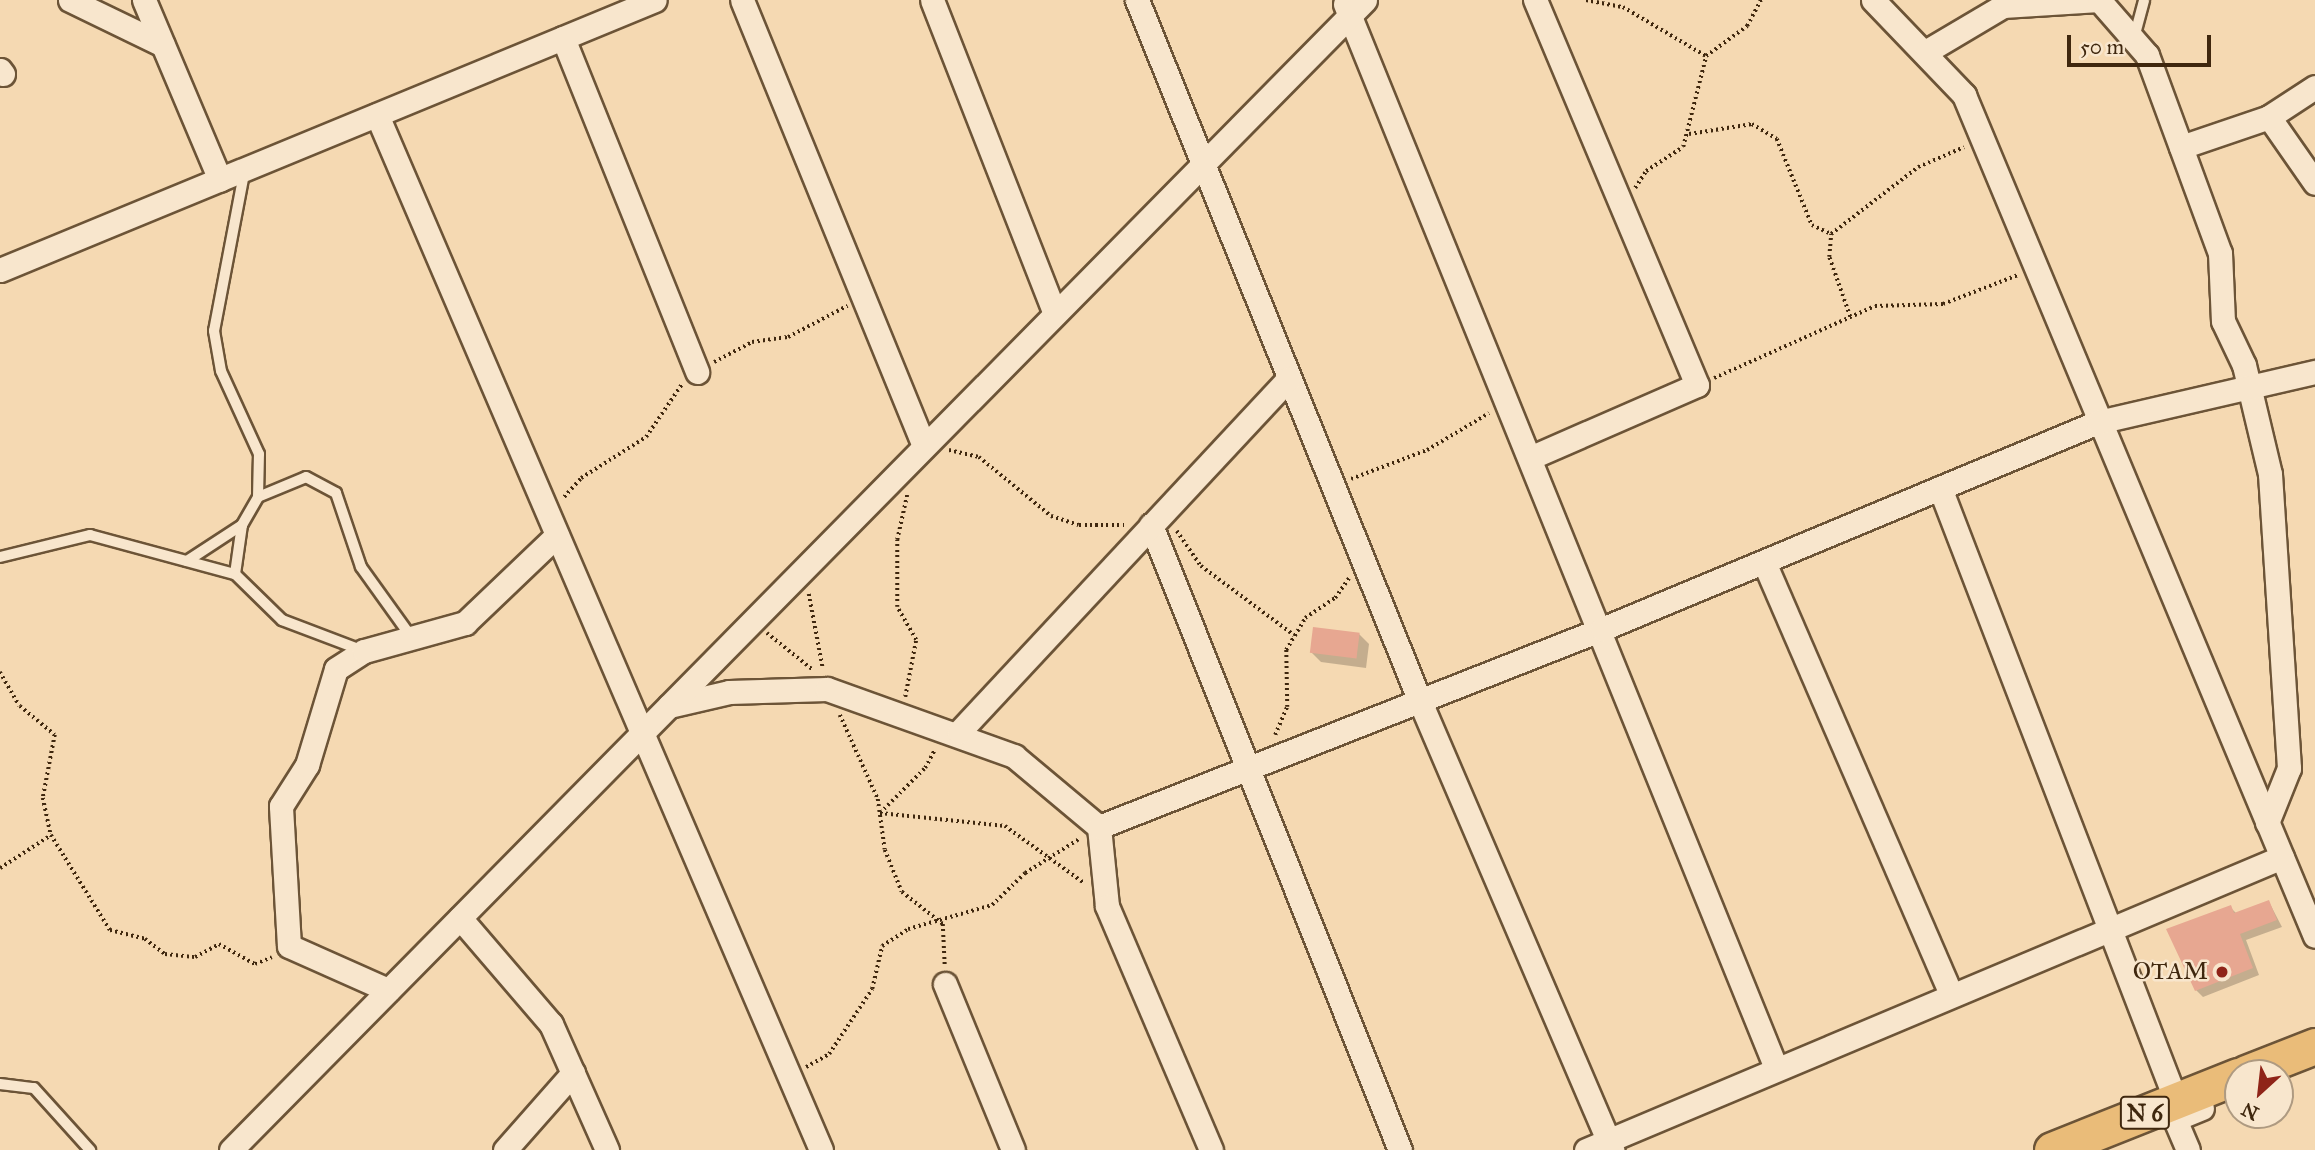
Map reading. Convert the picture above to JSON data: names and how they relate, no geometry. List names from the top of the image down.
{
  "streets": {
    "main road": ["N 6"]
  },
  "places": ["OTAM"],
  "scale_bar": "50 m",
  "north": "bottom left"
}
